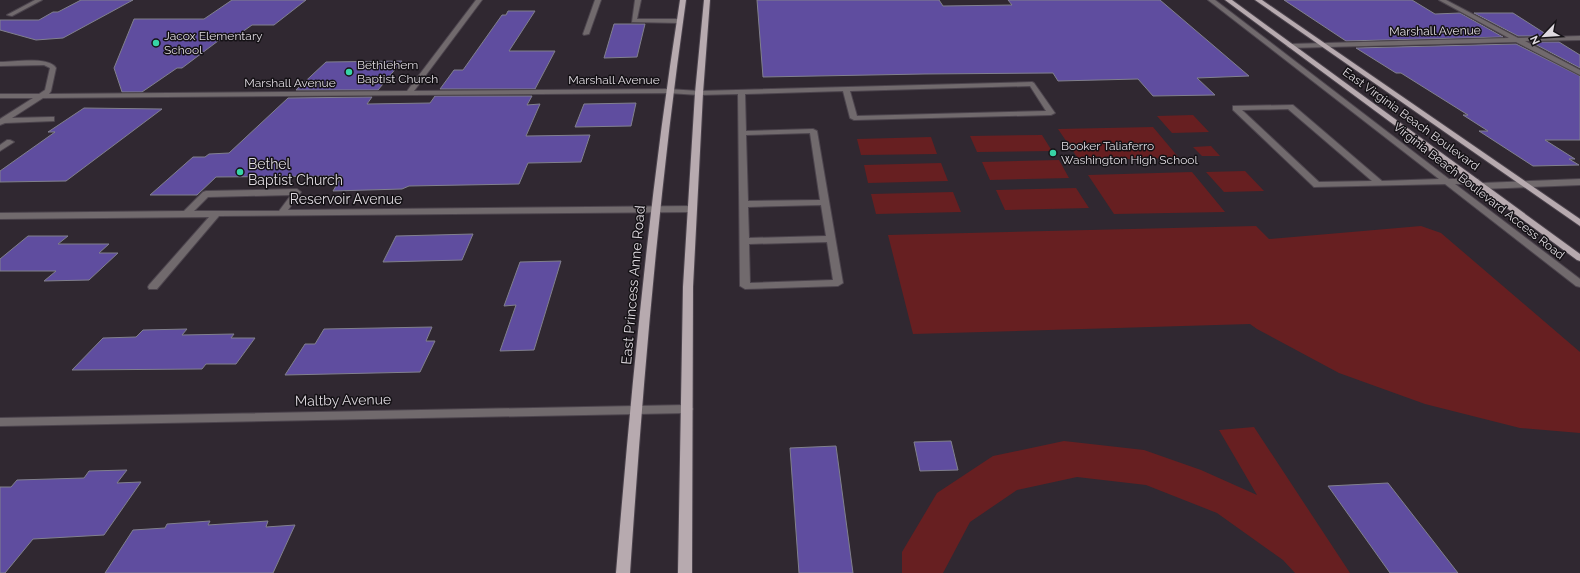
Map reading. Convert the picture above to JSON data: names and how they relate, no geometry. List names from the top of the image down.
{
  "streets": {
    "main road": ["East Virginia Beach Boulevard", "East Princess Anne Road"],
    "street": [
      "Marshall Avenue",
      "Virginia Beach Boulevard Access Road",
      "Reservoir Avenue",
      "Maltby Avenue"
    ]
  },
  "crossings": [
    ["Marshall Avenue", "East Virginia Beach Boulevard"],
    ["Marshall Avenue", "East Princess Anne Road"],
    ["Reservoir Avenue", "East Princess Anne Road"],
    ["East Princess Anne Road", "Maltby Avenue"]
  ],
  "places": [
    "Jacox Elementary School",
    "Bethlehem Baptist Church",
    "Booker Taliaferro Washington High School",
    "Bethel Baptist Church"
  ],
  "north": "bottom left"
}
